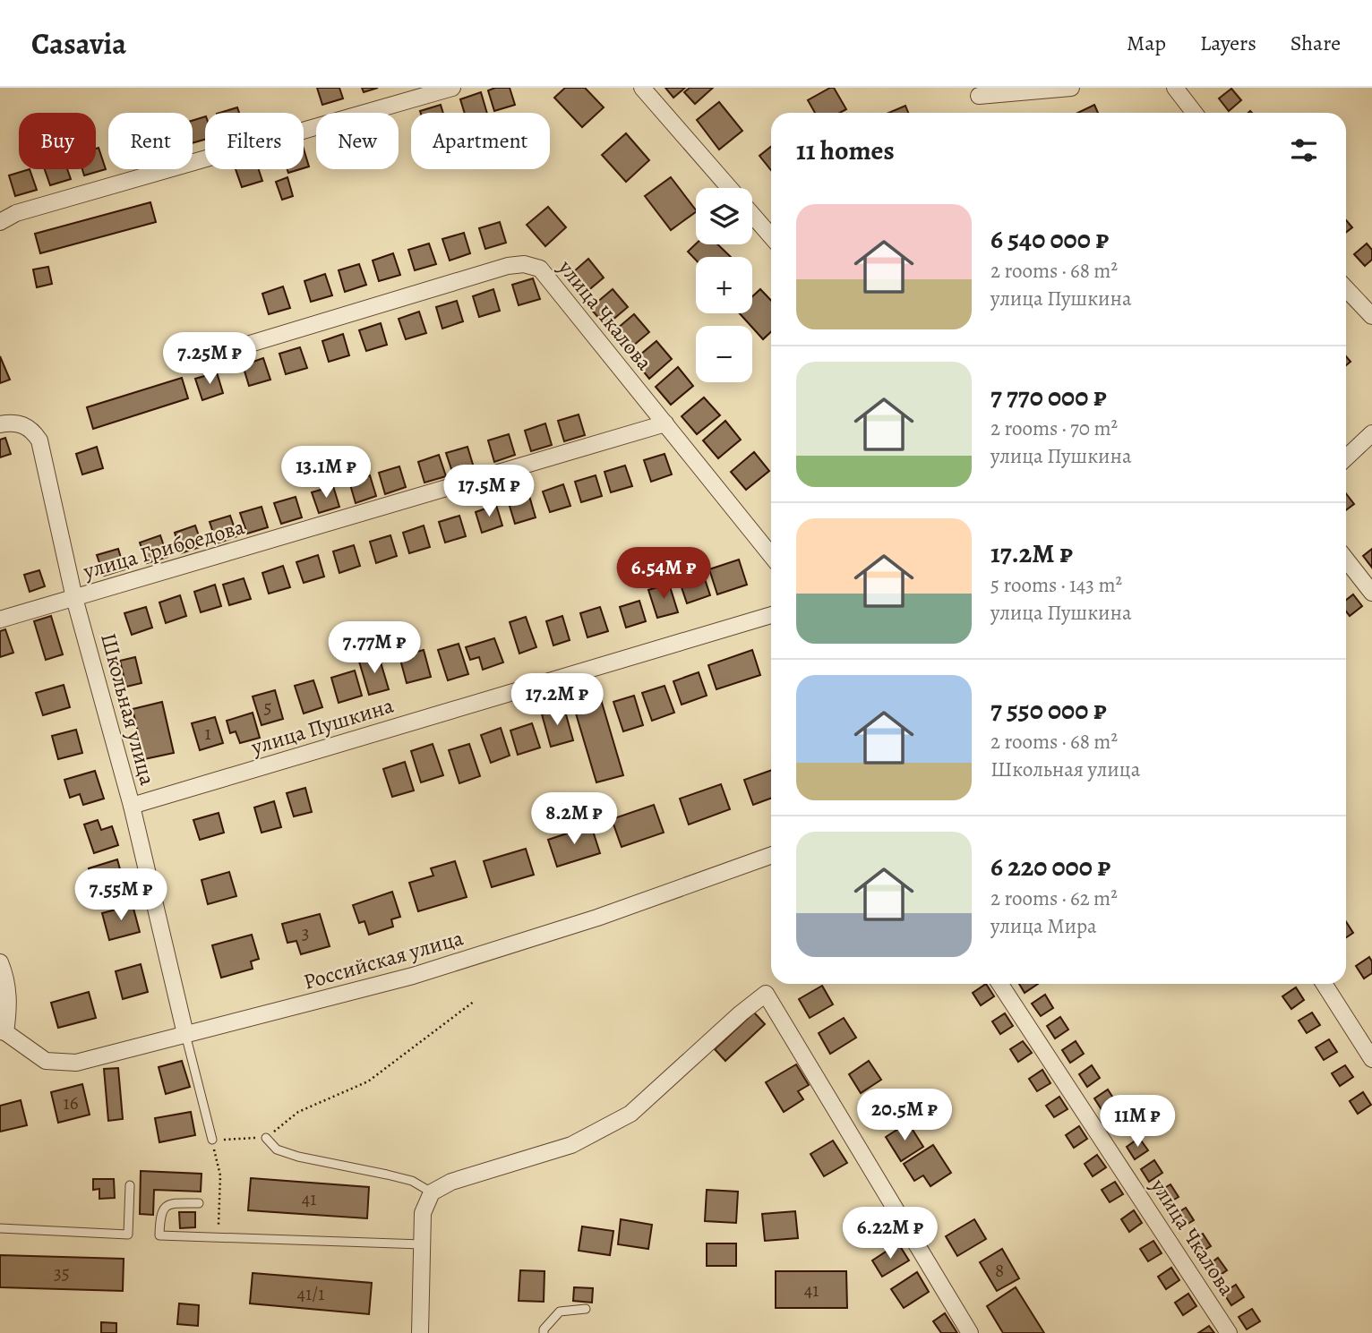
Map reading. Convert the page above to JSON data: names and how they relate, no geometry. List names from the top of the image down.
{
  "streets": {
    "street": [
      "улица Чкалова",
      "улица Грибоедова",
      "Школьная улица",
      "улица Пушкина",
      "Российская улица"
    ]
  },
  "crossings": [
    ["улица Чкалова", "улица Грибоедова"],
    ["улица Грибоедова", "Школьная улица"],
    ["Школьная улица", "улица Пушкина"],
    ["Школьная улица", "Российская улица"]
  ],
  "house_numbers": [
    "5",
    "1",
    "3",
    "16",
    "41",
    "8",
    "35",
    "41",
    "41/1"
  ],
  "page": {
    "header": "Casavia",
    "nav": ["Map", "Layers", "Share"],
    "chip": [
      "Buy",
      "Rent",
      "Filters",
      "New",
      "Apartment"
    ],
    "heading": "11 homes",
    "map_buttons": ["+", "−"],
    "list": [
      {
        "name": "6 540 000 ₽",
        "note": "2 rooms · 68 m² · улица Пушкина"
      },
      {
        "name": "7 770 000 ₽",
        "note": "2 rooms · 70 m² · улица Пушкина"
      },
      {
        "name": "17.2M ₽",
        "note": "5 rooms · 143 m² · улица Пушкина"
      },
      {
        "name": "7 550 000 ₽",
        "note": "2 rooms · 68 m² · Школьная улица"
      },
      {
        "name": "6 220 000 ₽",
        "note": "2 rooms · 62 m² · улица Мира"
      }
    ],
    "price": [
      "7.25M ₽",
      "13.1M ₽",
      "17.5M ₽",
      "6.54M ₽",
      "7.77M ₽",
      "17.2M ₽",
      "8.2M ₽",
      "7.55M ₽",
      "20.5M ₽",
      "11M ₽",
      "6.22M ₽"
    ]
  }
}
